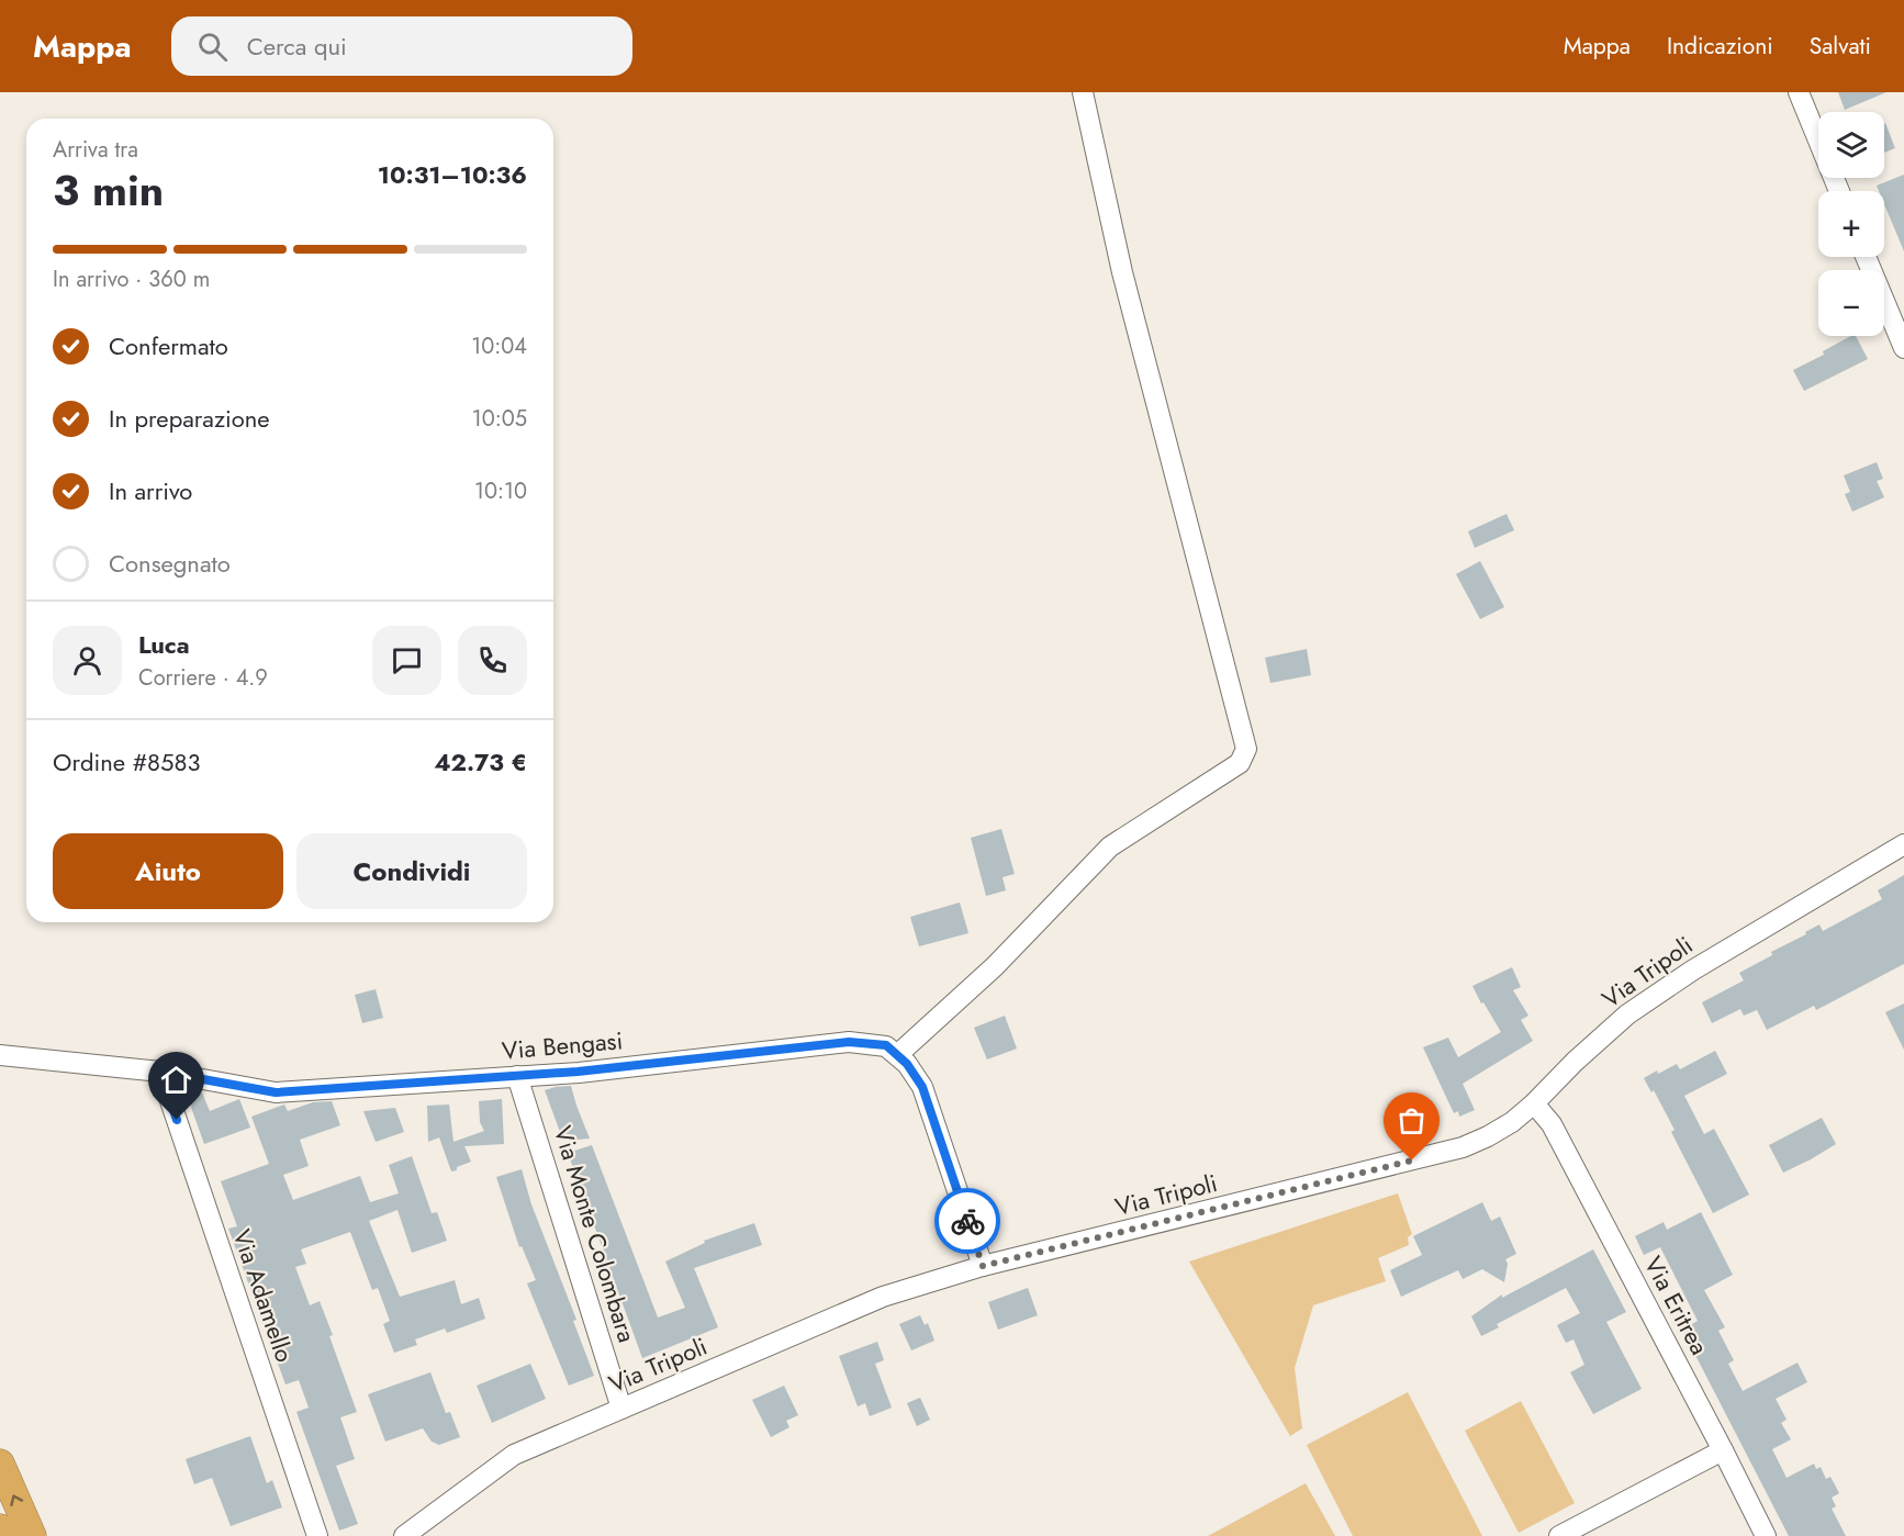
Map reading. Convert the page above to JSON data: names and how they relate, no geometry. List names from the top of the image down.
{
  "streets": {
    "street": [
      "Via Tripoli",
      "Via Bengasi",
      "Via Monte Colombara",
      "Via Adamello",
      "Via Eritrea"
    ]
  },
  "crossings": [
    ["Via Tripoli", "Via Bengasi"],
    ["Via Tripoli", "Via Monte Colombara"],
    ["Via Tripoli", "Via Eritrea"],
    ["Via Bengasi", "Via Monte Colombara"],
    ["Via Bengasi", "Via Adamello"]
  ],
  "page": {
    "header": "Mappa",
    "search": "Cerca qui",
    "nav": ["Mappa", "Indicazioni", "Salvati"],
    "map_buttons": ["+", "−"],
    "heading": ["3 min", "Arriva tra", "10:31–10:36"],
    "panel": [
      "Luca",
      "Corriere · 4.9",
      "Ordine #8583",
      "42.73 €"
    ],
    "bar": "In arrivo · 360 m",
    "list": [
      ["Confermato", "10:04"],
      ["In preparazione", "10:05"],
      ["In arrivo", "10:10"],
      "Consegnato"
    ],
    "buttons": ["Aiuto", "Condividi"]
  }
}
